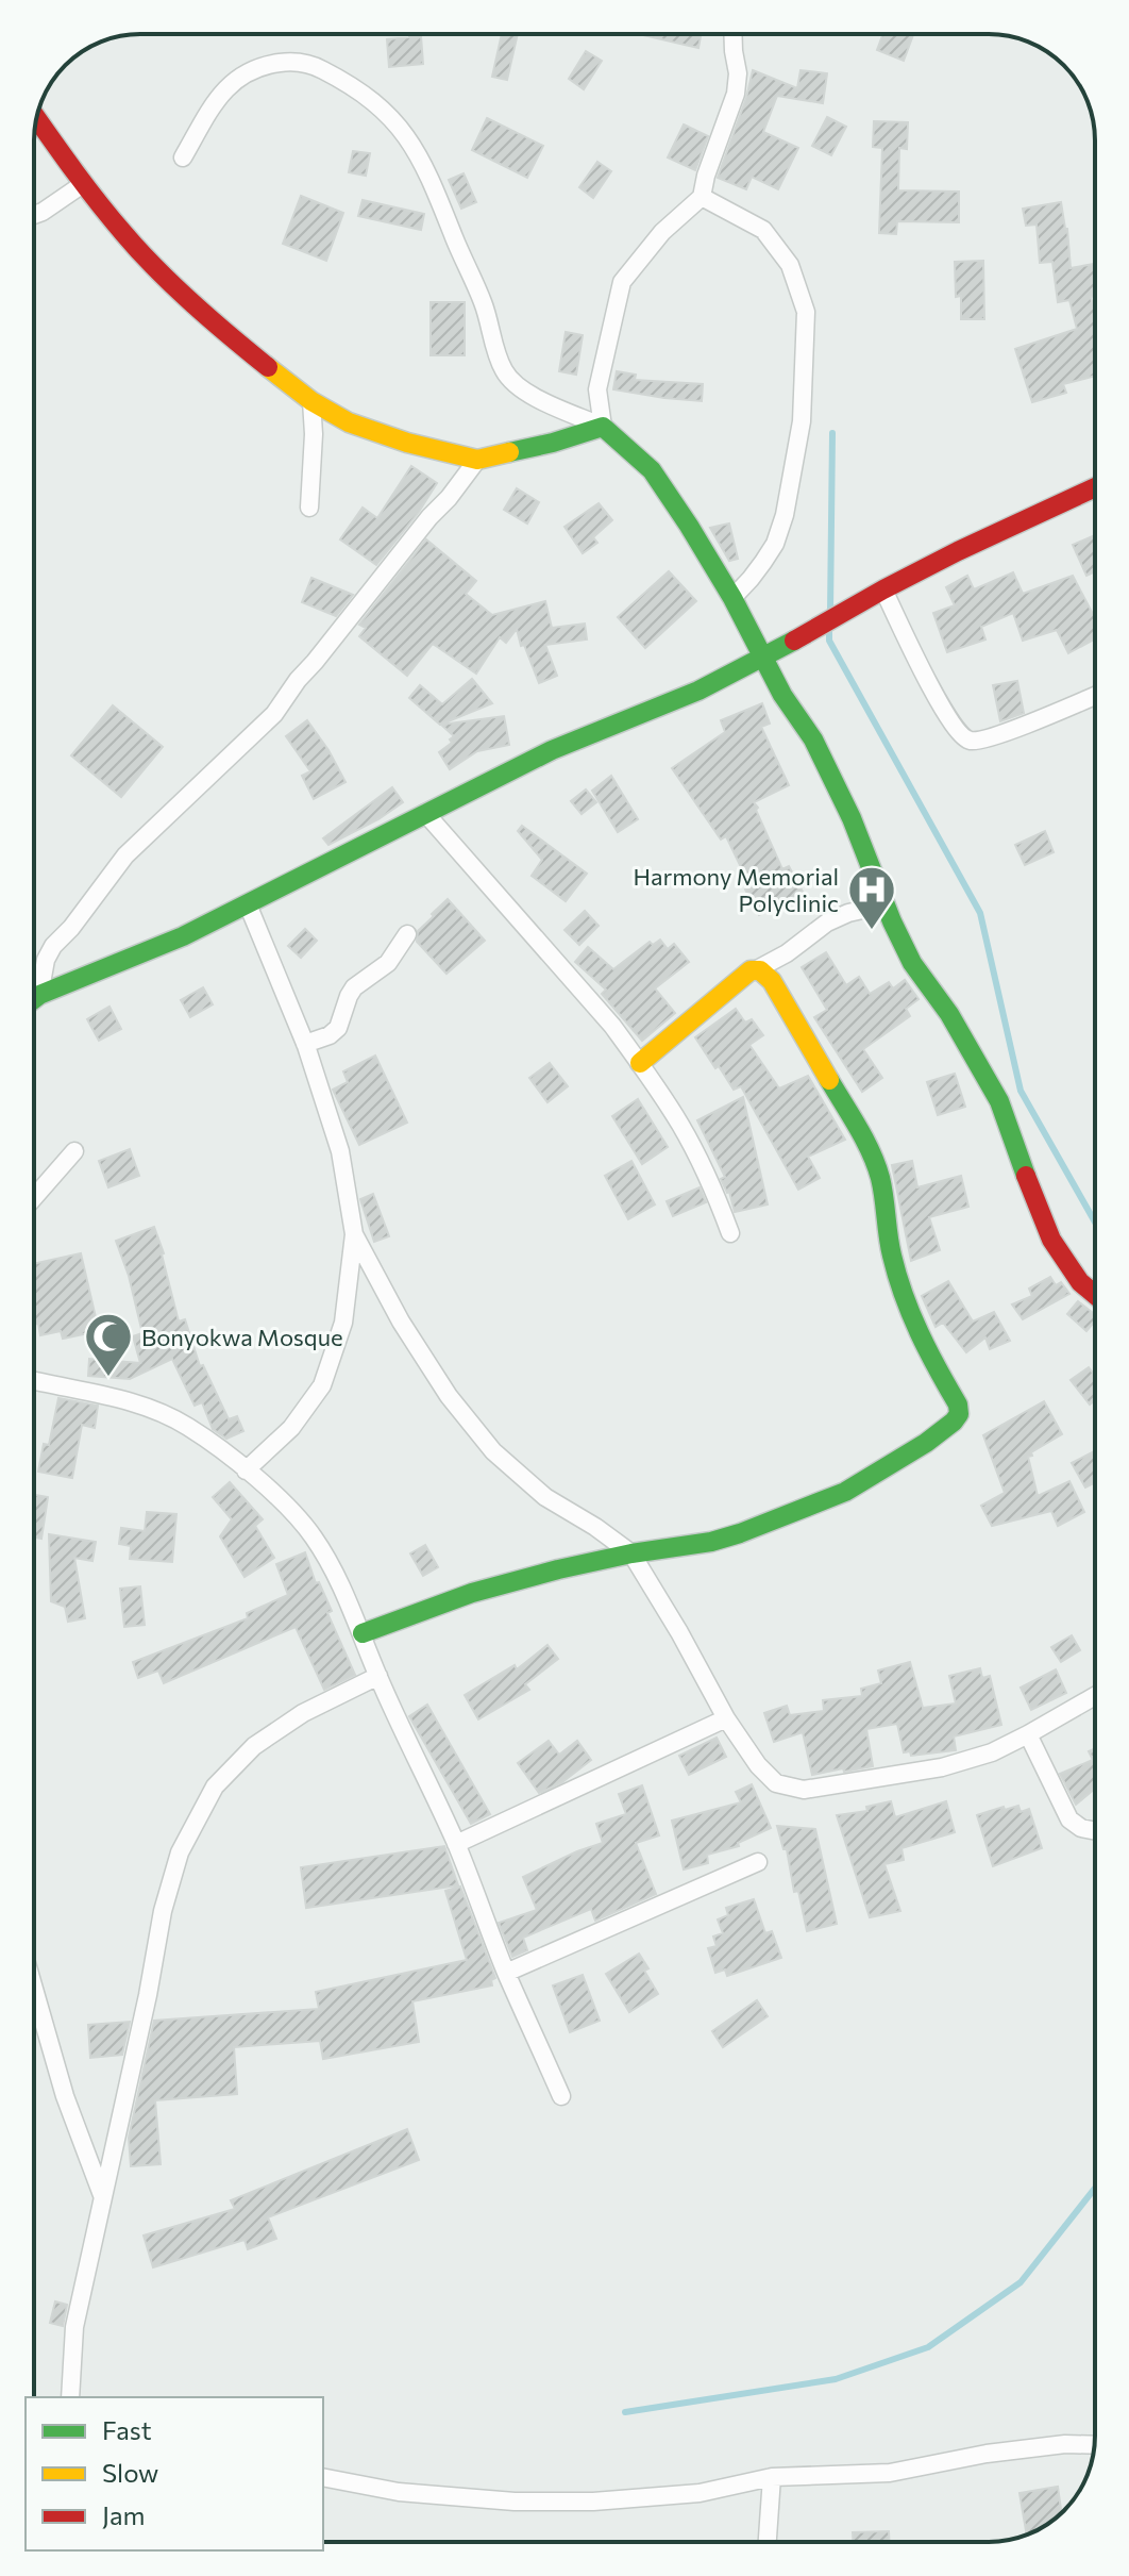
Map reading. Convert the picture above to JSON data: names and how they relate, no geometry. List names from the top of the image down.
{
  "places": {
    "hospital": ["Harmony Memorial Polyclinic"],
    "mosque": ["Bonyokwa Mosque"]
  },
  "legend": ["Fast", "Slow", "Jam"]
}
